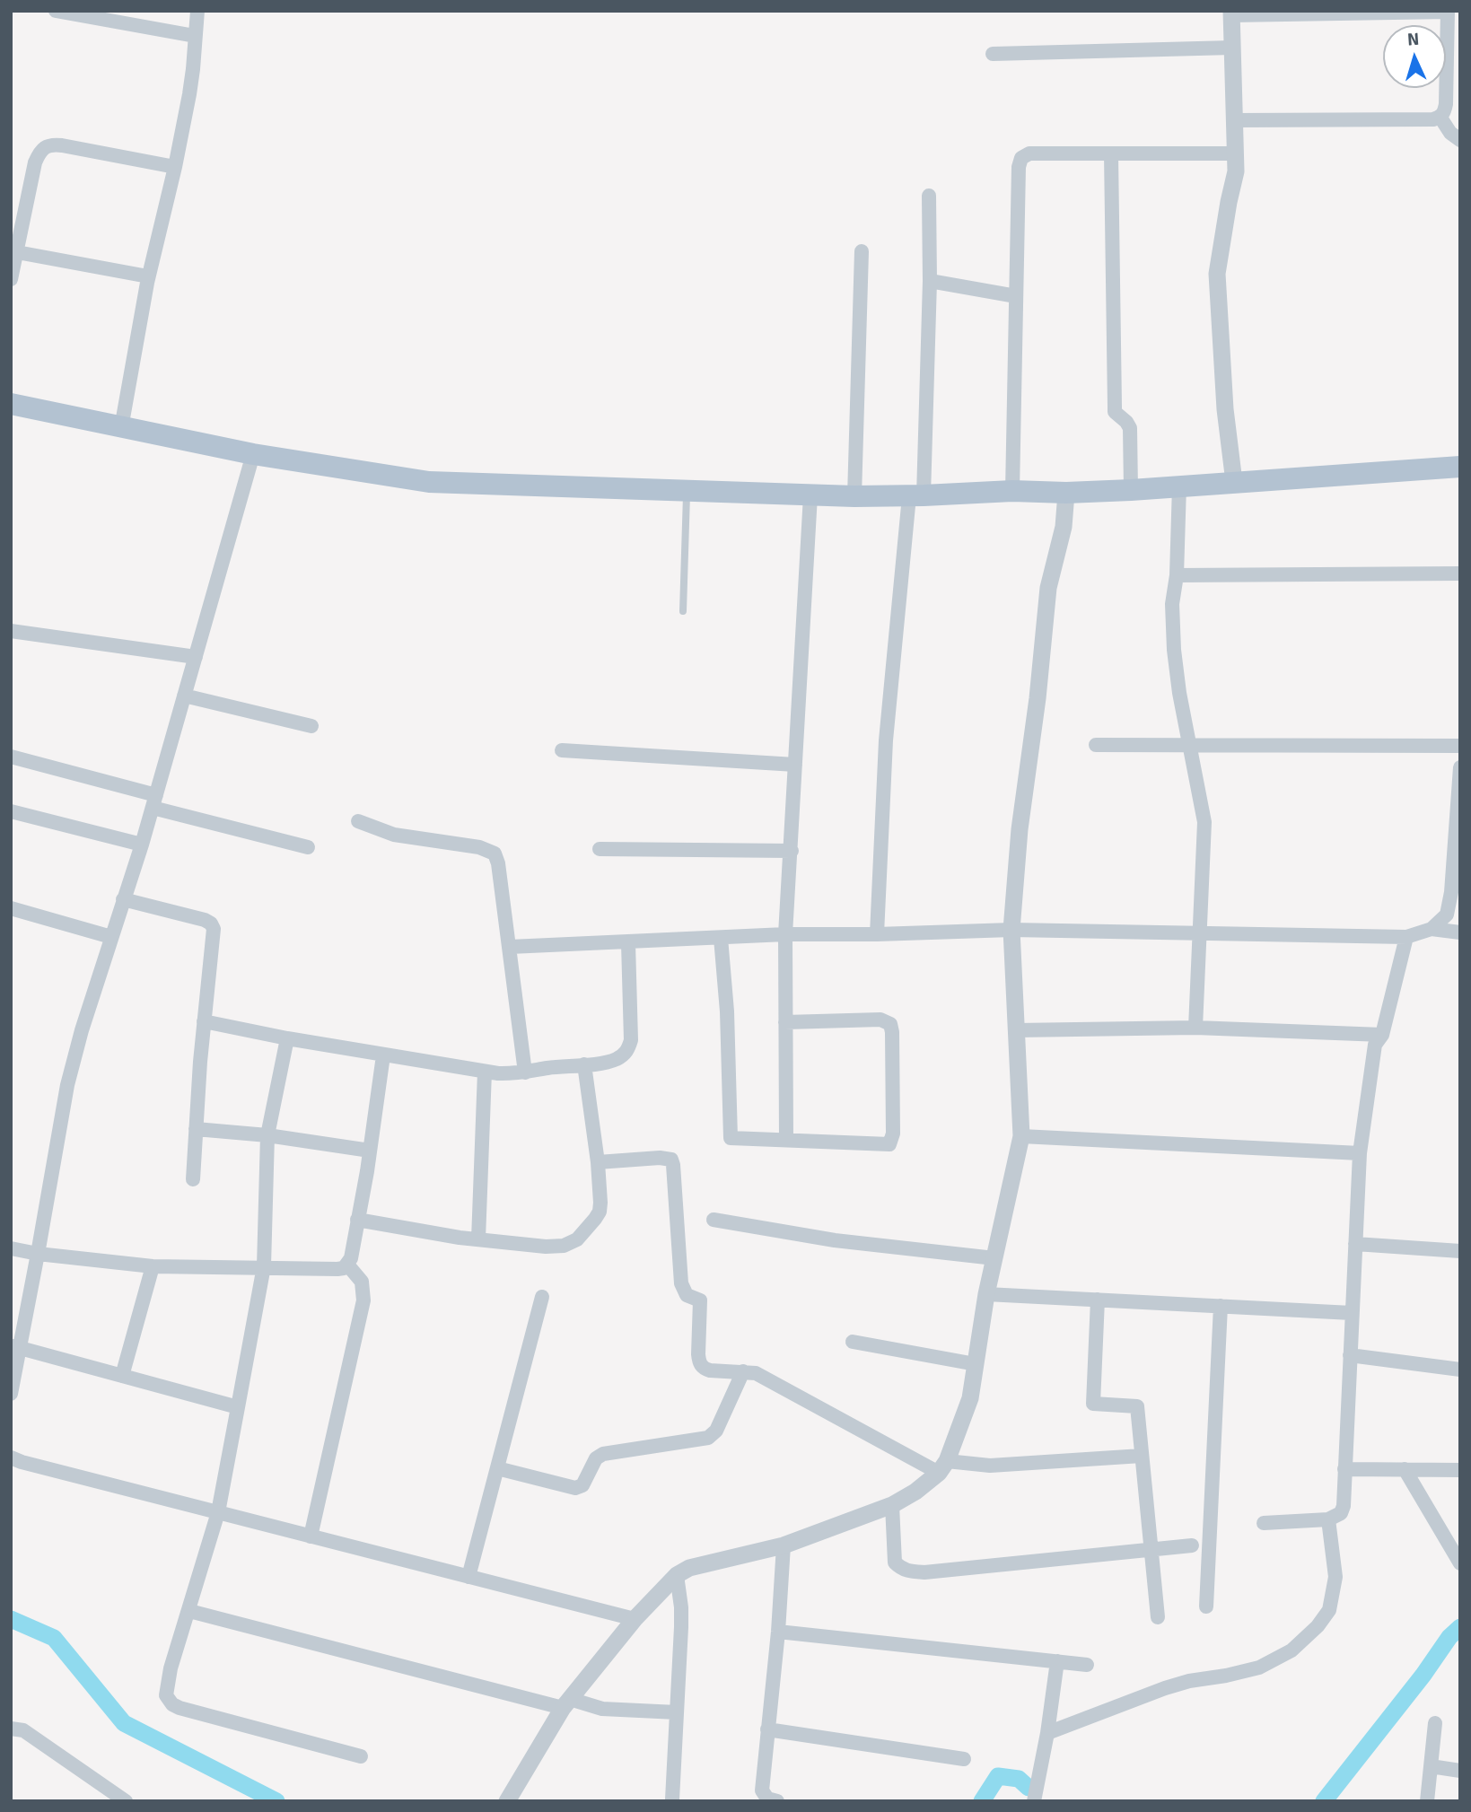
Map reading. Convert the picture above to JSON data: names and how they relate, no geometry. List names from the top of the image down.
{
  "north": "top"
}
